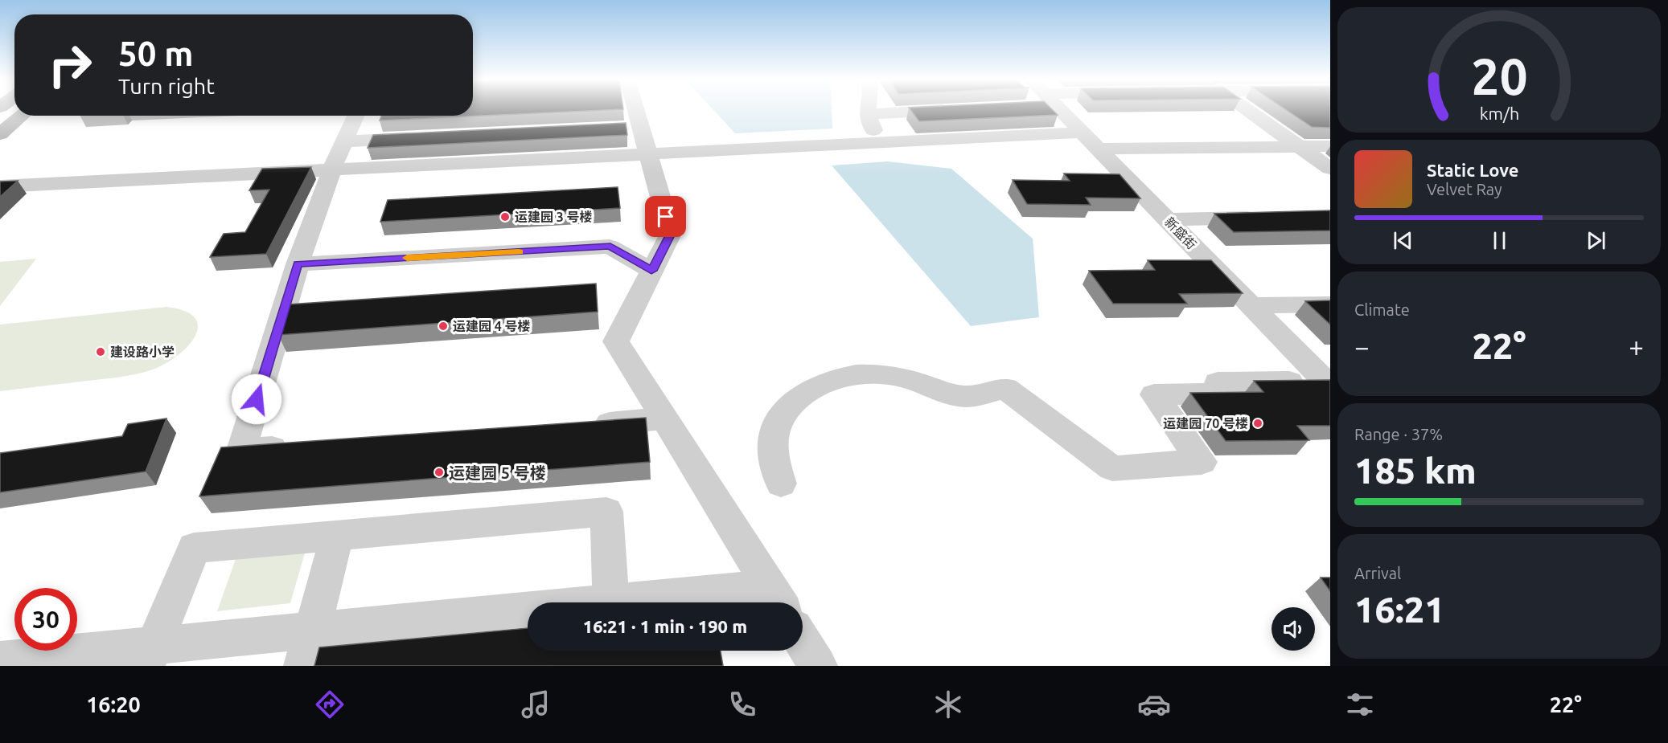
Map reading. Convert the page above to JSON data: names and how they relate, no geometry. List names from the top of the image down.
{
  "streets": {
    "street": ["新盛街"]
  },
  "places": [
    "运建园 3 号楼",
    "运建园 4 号楼",
    "建设路小学",
    "运建园 70 号楼",
    "运建园 5 号楼"
  ],
  "page": {
    "turn": ["50 m", "Turn right"],
    "song": ["Static Love", "Velvet Ray"],
    "tile": [
      "Climate",
      ["Range · 37%", "185 km"],
      ["Arrival", "16:21"]
    ],
    "heat": ["−", "22°", "+"],
    "limit": "30",
    "trip": "16:21 · 1 min · 190 m",
    "tabs": ["16:20", "22°"],
    "gauge": ["20", "km/h"]
  }
}
